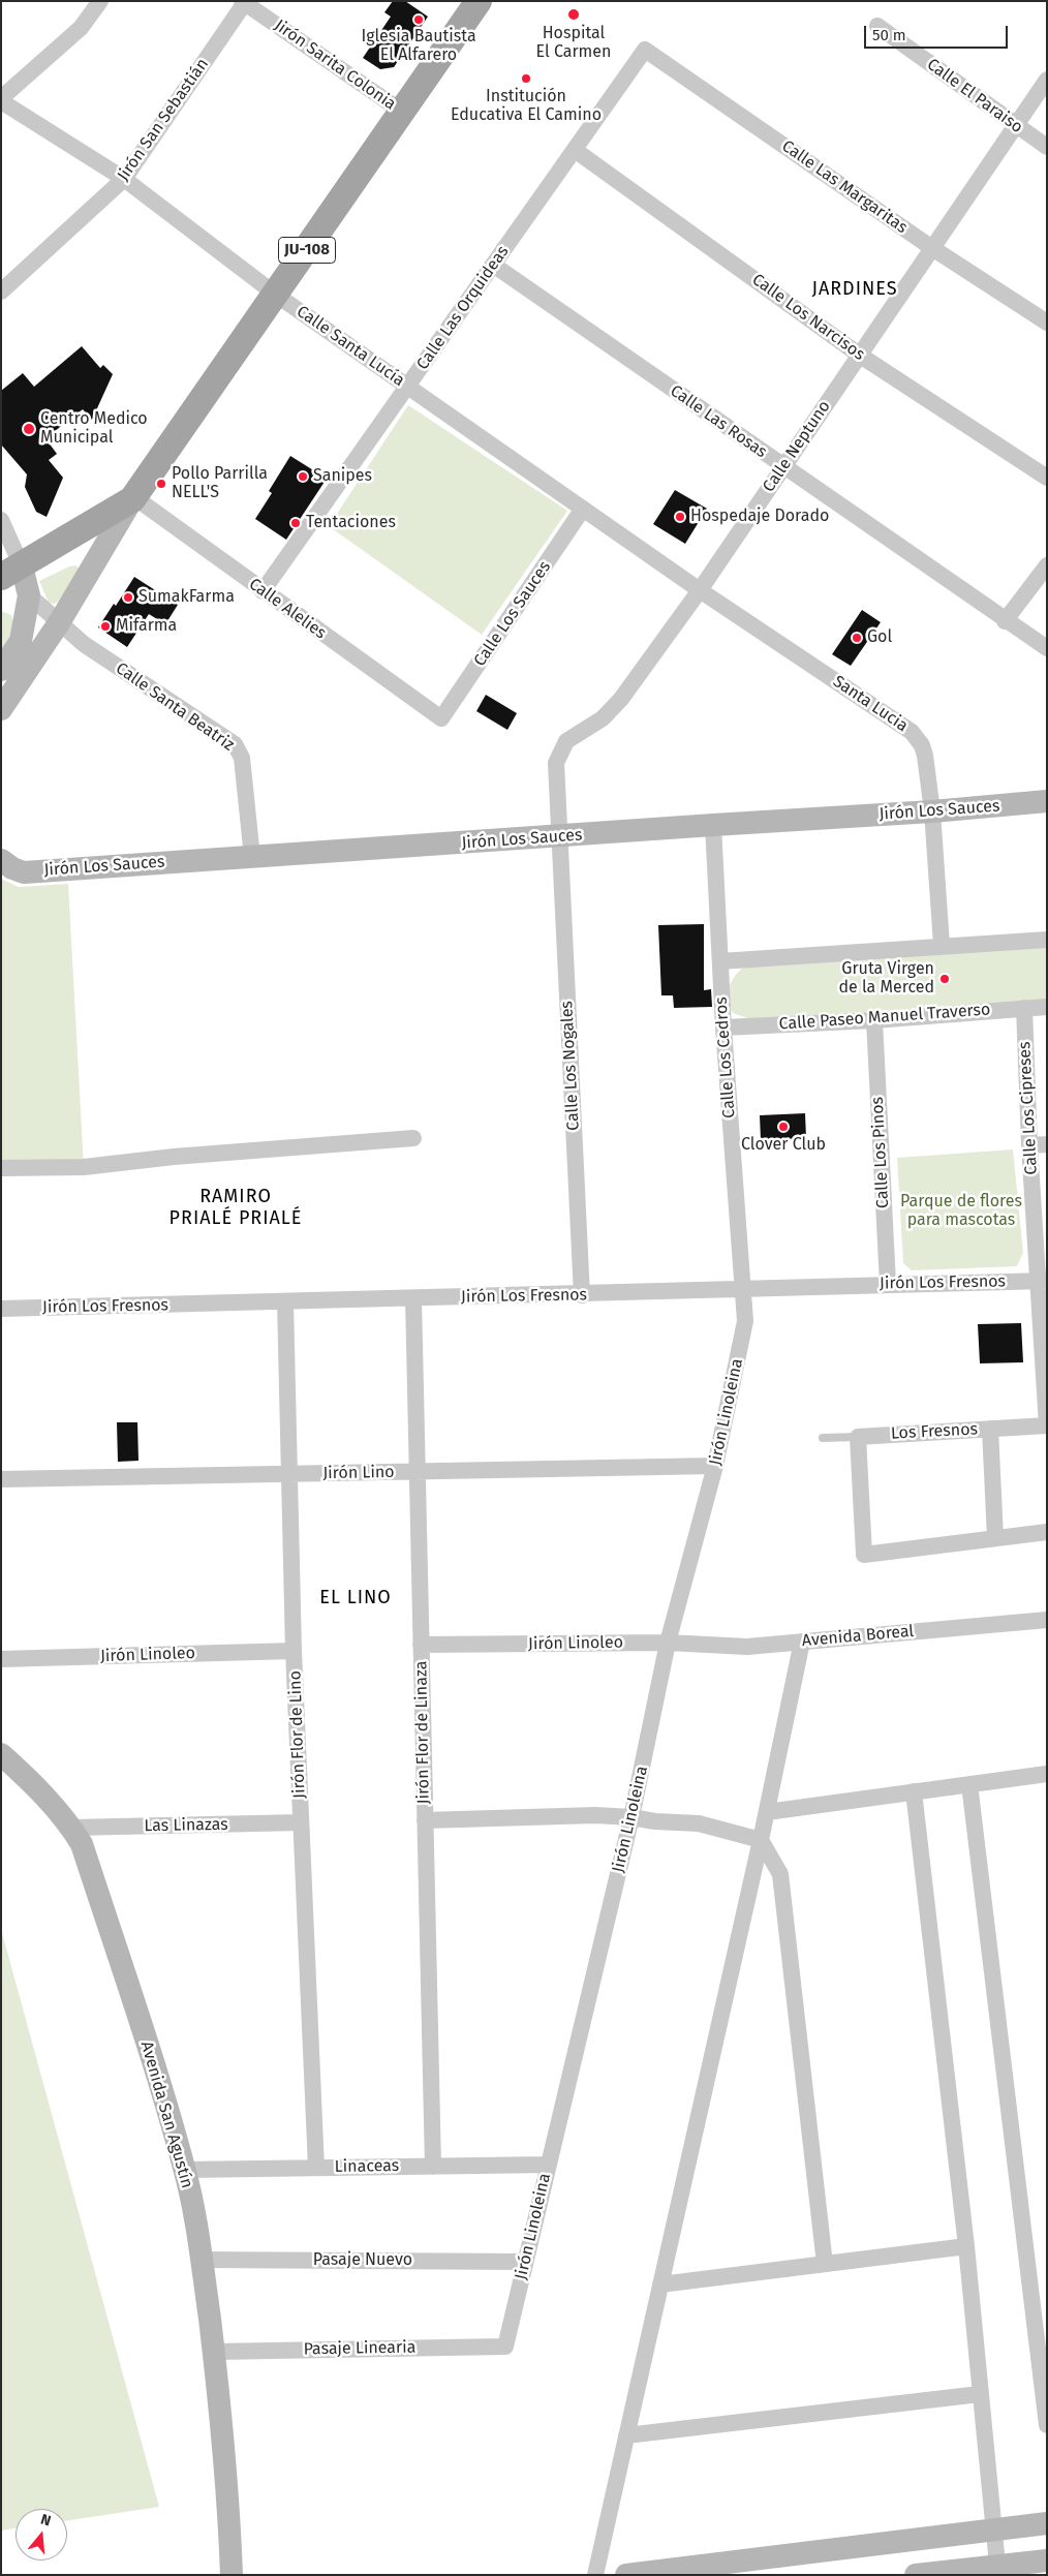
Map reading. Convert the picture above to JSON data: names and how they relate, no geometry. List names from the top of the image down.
{
  "streets": {
    "main road": ["JU-108"],
    "street": [
      "Jirón Sarita Colonia",
      "Calle El Paraiso",
      "Jirón San Sebastián",
      "Calle Las Margaritas",
      "Calle Las Orquideas",
      "Calle Los Narcisos",
      "Calle Santa Lucía",
      "Calle Las Rosas",
      "Calle Neptuno",
      "Calle Alelies",
      "Calle Los Sauces",
      "Santa Lucia",
      "Calle Santa Beatriz",
      "Jirón Los Sauces",
      "Calle Paseo Manuel Traverso",
      "Calle Los Cedros",
      "Calle Los Nogales",
      "Calle Los Cipreses",
      "Calle Los Pinos",
      "Jirón Los Fresnos",
      "Jirón Linoleina",
      "Los Fresnos",
      "Jirón Lino",
      "Avenida Boreal",
      "Jirón Linoleo",
      "Jirón Flor de Linaza",
      "Jirón Flor de Lino",
      "Las Linazas",
      "Avenida San Agustín",
      "Linaceas",
      "Pasaje Nuevo",
      "Pasaje Linearia"
    ]
  },
  "crossings": [
    ["Jirón Sarita Colonia", "Jirón San Sebastián"],
    ["Jirón Sarita Colonia", "JU-108"],
    ["Calle El Paraiso", "Calle Neptuno"],
    ["Jirón San Sebastián", "Calle Santa Lucía"],
    ["Calle Las Margaritas", "Calle Las Orquideas"],
    ["Calle Las Margaritas", "Calle Neptuno"],
    ["JU-108", "Calle Santa Lucía"],
    ["JU-108", "Calle Alelies"],
    ["Calle Las Orquideas", "Calle Los Narcisos"],
    ["Calle Las Orquideas", "Calle Santa Lucía"],
    ["Calle Las Orquideas", "Calle Las Rosas"],
    ["Calle Las Orquideas", "Calle Alelies"],
    ["Calle Los Narcisos", "Calle Neptuno"],
    ["Calle Santa Lucía", "Calle Neptuno"],
    ["Calle Santa Lucía", "Calle Los Sauces"],
    ["Calle Santa Lucía", "Santa Lucia"],
    ["Calle Las Rosas", "Calle Neptuno"],
    ["Calle Neptuno", "Santa Lucia"],
    ["Calle Neptuno", "Jirón Los Sauces"],
    ["Calle Neptuno", "Calle Los Nogales"],
    ["Calle Alelies", "Calle Los Sauces"],
    ["Santa Lucia", "Jirón Los Sauces"],
    ["Calle Santa Beatriz", "Jirón Los Sauces"],
    ["Jirón Los Sauces", "Calle Los Cedros"],
    ["Jirón Los Sauces", "Calle Los Nogales"],
    ["Calle Paseo Manuel Traverso", "Calle Los Cedros"],
    ["Calle Paseo Manuel Traverso", "Calle Los Cipreses"],
    ["Calle Paseo Manuel Traverso", "Calle Los Pinos"],
    ["Calle Los Cedros", "Jirón Los Fresnos"],
    ["Calle Los Cedros", "Jirón Linoleina"],
    ["Calle Los Nogales", "Jirón Los Fresnos"],
    ["Calle Los Cipreses", "Jirón Los Fresnos"],
    ["Calle Los Cipreses", "Los Fresnos"],
    ["Calle Los Pinos", "Jirón Los Fresnos"],
    ["Jirón Los Fresnos", "Jirón Linoleina"],
    ["Jirón Los Fresnos", "Jirón Flor de Linaza"],
    ["Jirón Los Fresnos", "Jirón Flor de Lino"],
    ["Jirón Linoleina", "Jirón Lino"],
    ["Jirón Linoleina", "Avenida Boreal"],
    ["Jirón Linoleina", "Jirón Linoleo"],
    ["Jirón Linoleina", "Linaceas"],
    ["Jirón Linoleina", "Pasaje Nuevo"],
    ["Jirón Linoleina", "Pasaje Linearia"],
    ["Jirón Lino", "Jirón Flor de Linaza"],
    ["Jirón Lino", "Jirón Flor de Lino"],
    ["Avenida Boreal", "Jirón Linoleo"],
    ["Jirón Linoleo", "Jirón Flor de Linaza"],
    ["Jirón Linoleo", "Jirón Flor de Lino"],
    ["Jirón Flor de Linaza", "Linaceas"],
    ["Jirón Flor de Lino", "Las Linazas"],
    ["Jirón Flor de Lino", "Linaceas"],
    ["Las Linazas", "Avenida San Agustín"],
    ["Avenida San Agustín", "Linaceas"],
    ["Avenida San Agustín", "Pasaje Nuevo"],
    ["Avenida San Agustín", "Pasaje Linearia"]
  ],
  "districts": ["JARDINES", "RAMIRO PRIALÉ PRIALÉ", "EL LINO"],
  "parks": ["Parque de flores para mascotas"],
  "places": [
    "Hospital El Carmen",
    "Iglesia Bautista El Alfarero",
    "Institución Educativa El Camino",
    "Centro Medico Municipal",
    "Sanipes",
    "Pollo Parrilla NELL'S",
    "Hospedaje Dorado",
    "Tentaciones",
    "SumakFarma",
    "Mifarma",
    "Gol",
    "Gruta Virgen de la Merced",
    "Clover Club"
  ],
  "scale_bar": "50 m",
  "north": "top"
}
